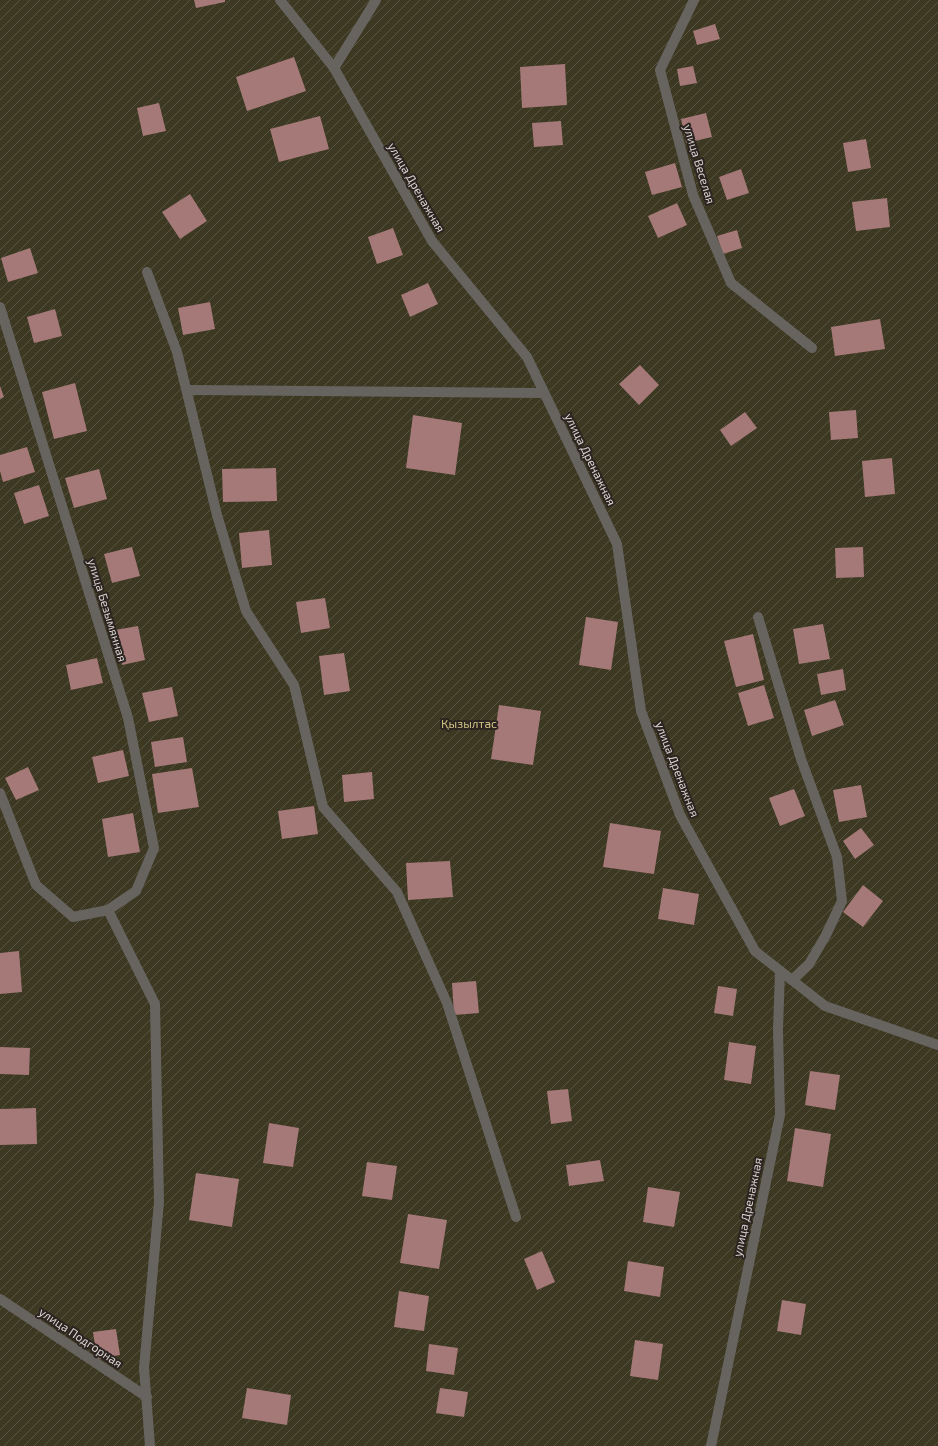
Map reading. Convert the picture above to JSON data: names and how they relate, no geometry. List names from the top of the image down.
{
  "streets": {
    "street": [
      "улица Веселая",
      "улица Дренажная",
      "улица Безымянная",
      "улица Подгорная"
    ]
  },
  "parks": ["Қызылтас"]
}
